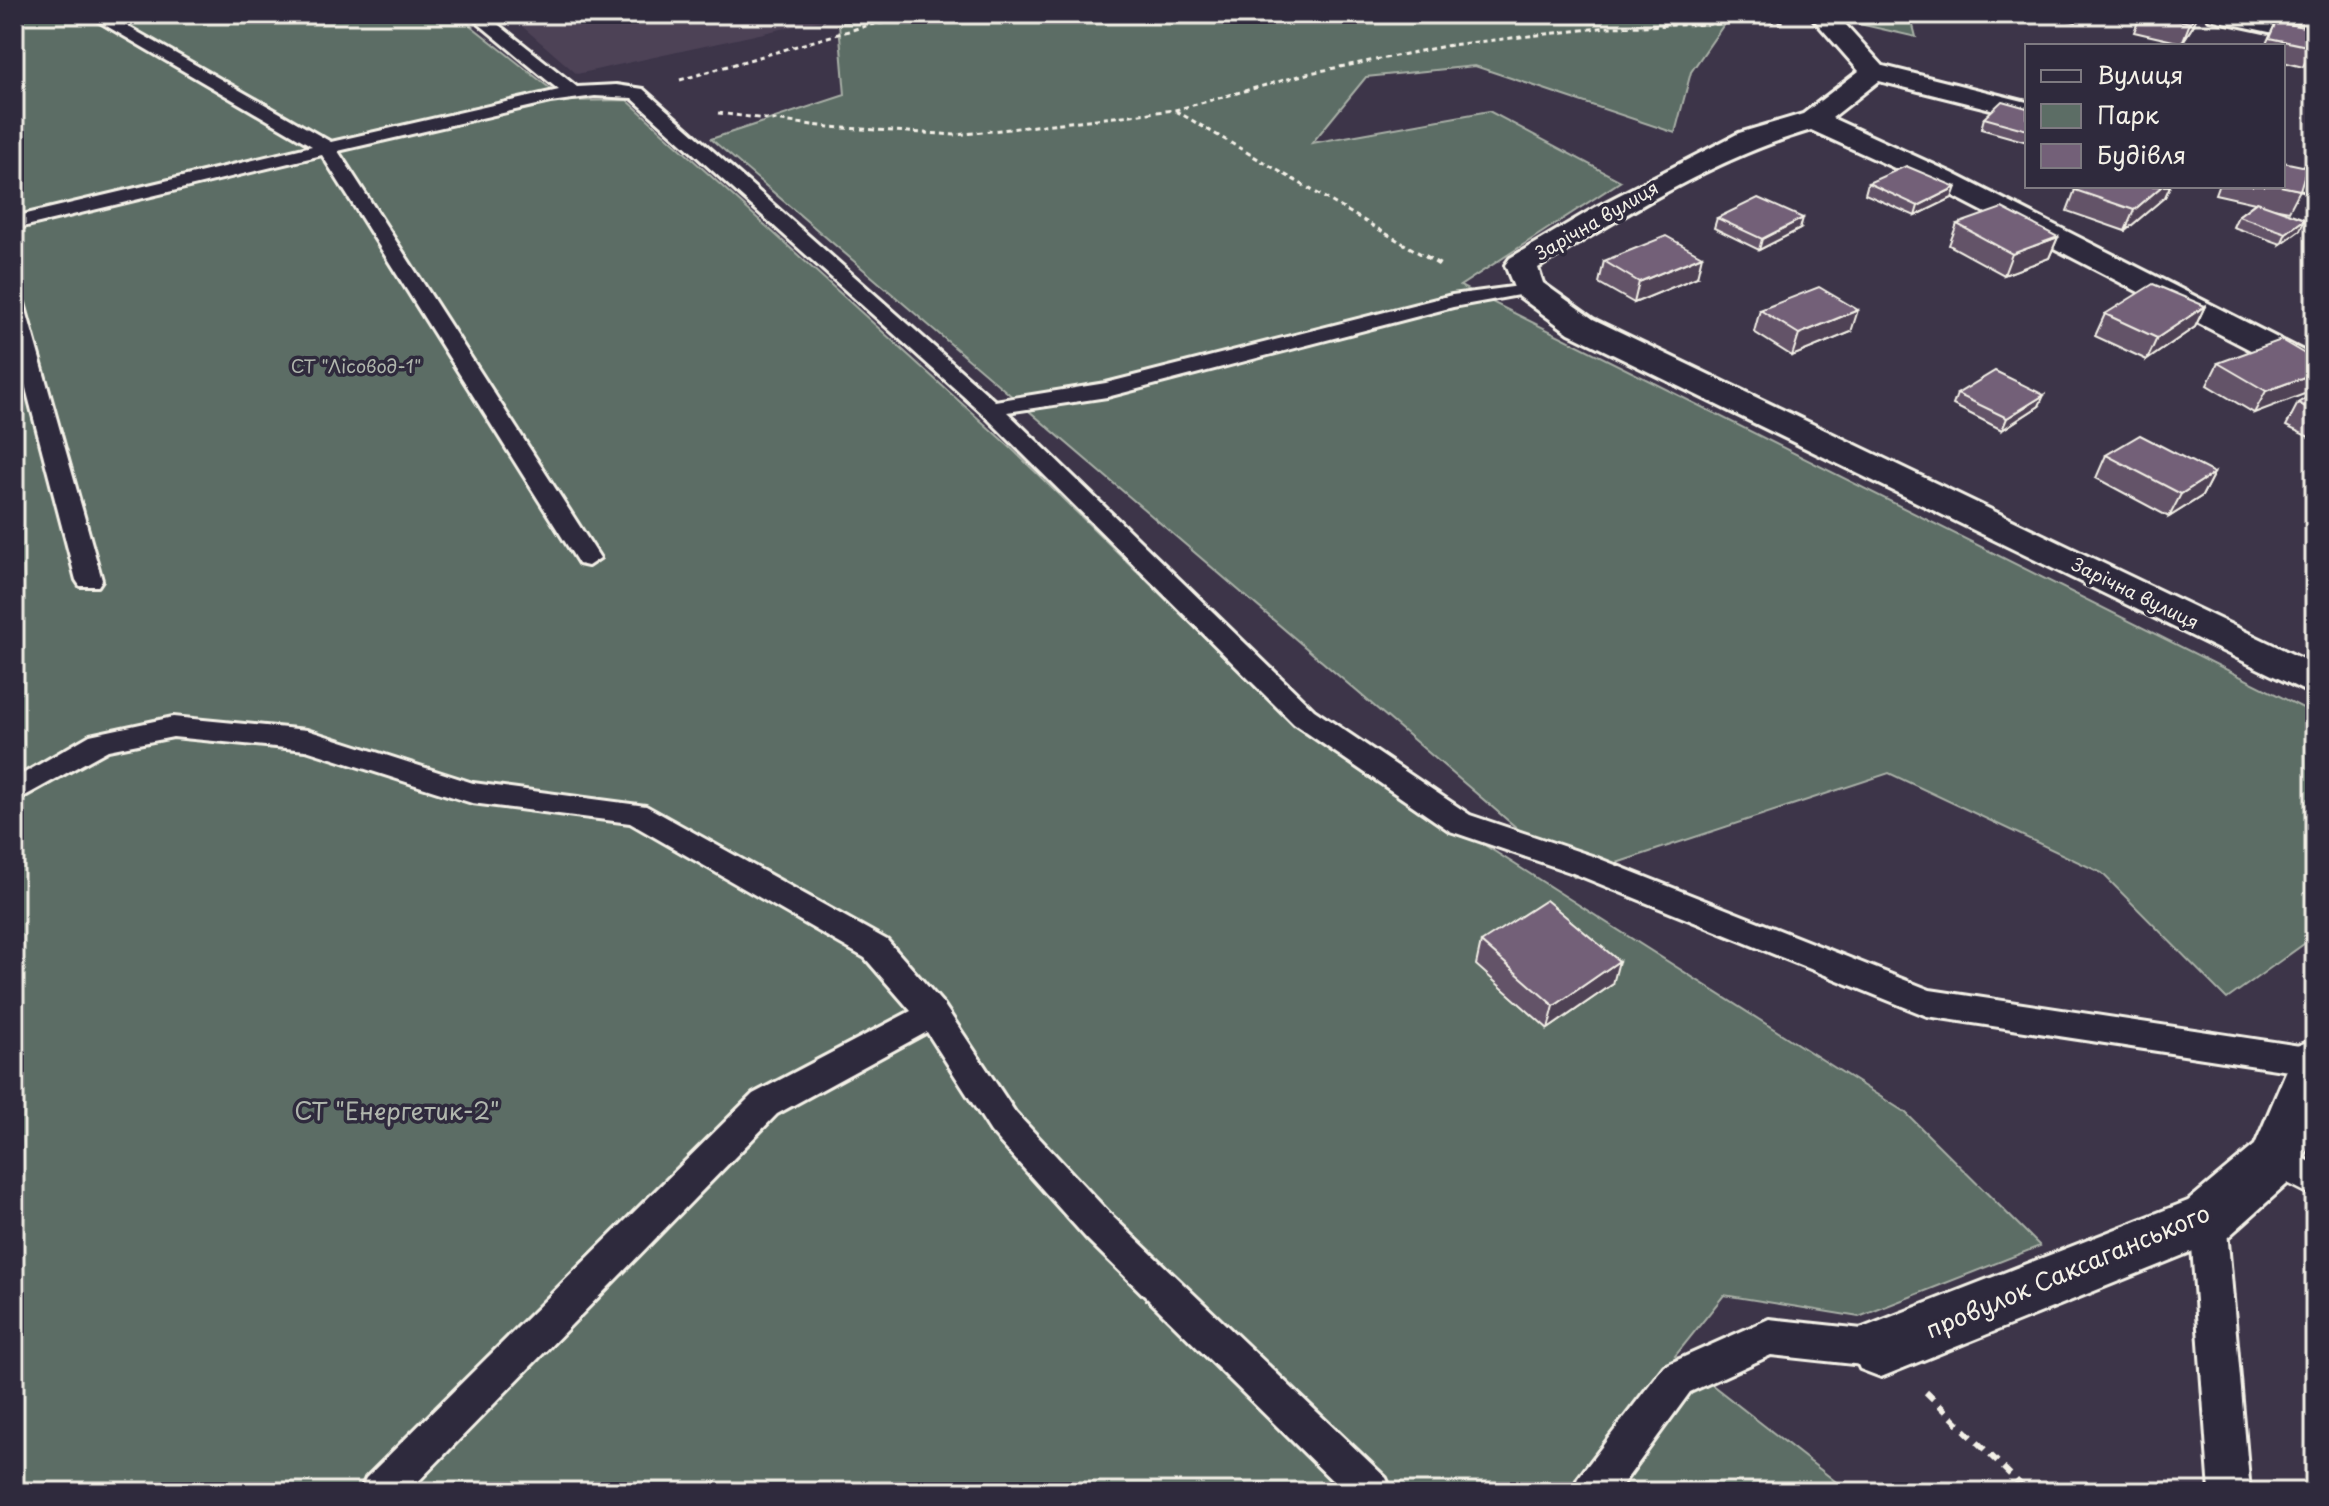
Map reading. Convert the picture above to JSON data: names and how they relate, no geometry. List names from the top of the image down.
{
  "streets": {
    "street": ["Зарічна вулиця", "провулок Саксаганського"]
  },
  "parks": ["СТ \"Лісовод-1\"", "СТ \"Енергетик-2\""],
  "legend": ["Вулиця", "Парк", "Будівля"]
}
